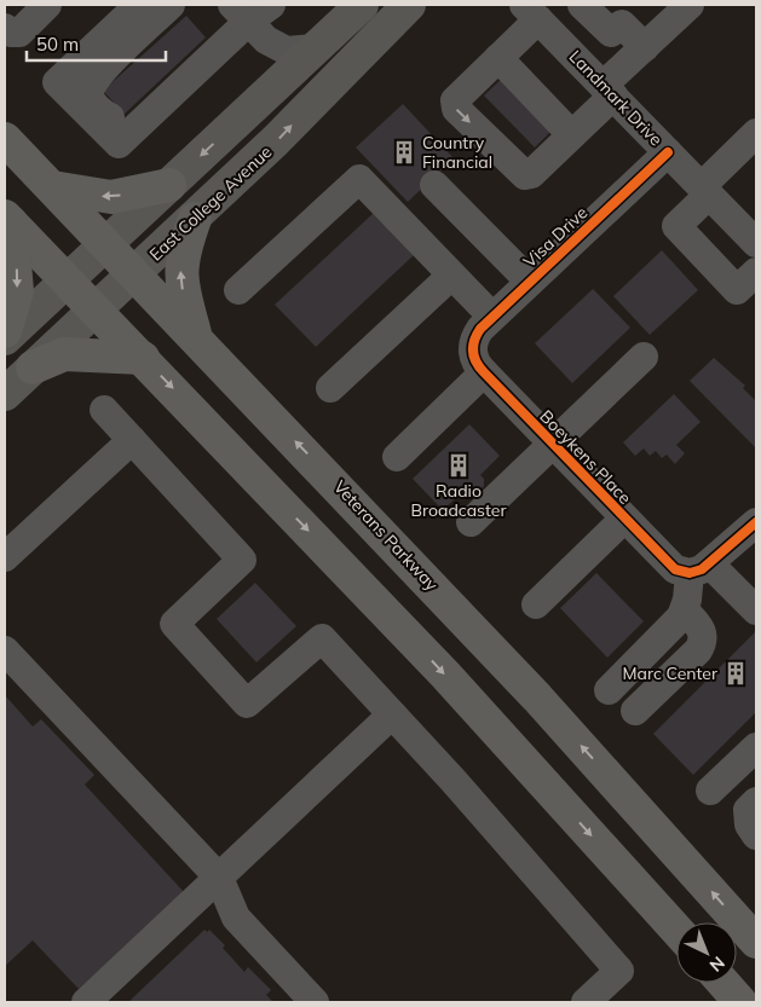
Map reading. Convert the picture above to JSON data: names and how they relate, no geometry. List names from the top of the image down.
{
  "streets": {
    "highway": ["Veterans Parkway"],
    "main road": ["East College Avenue"],
    "street": ["Landmark Drive", "Visa Drive", "Boeykens Place"]
  },
  "crossings": [
    ["Landmark Drive", "Visa Drive"],
    ["East College Avenue", "Veterans Parkway"],
    ["Visa Drive", "Boeykens Place"]
  ],
  "places": {
    "building": ["Country Financial", "Radio Broadcaster", "Marc Center"]
  },
  "scale_bar": "50 m",
  "north": "bottom right"
}
